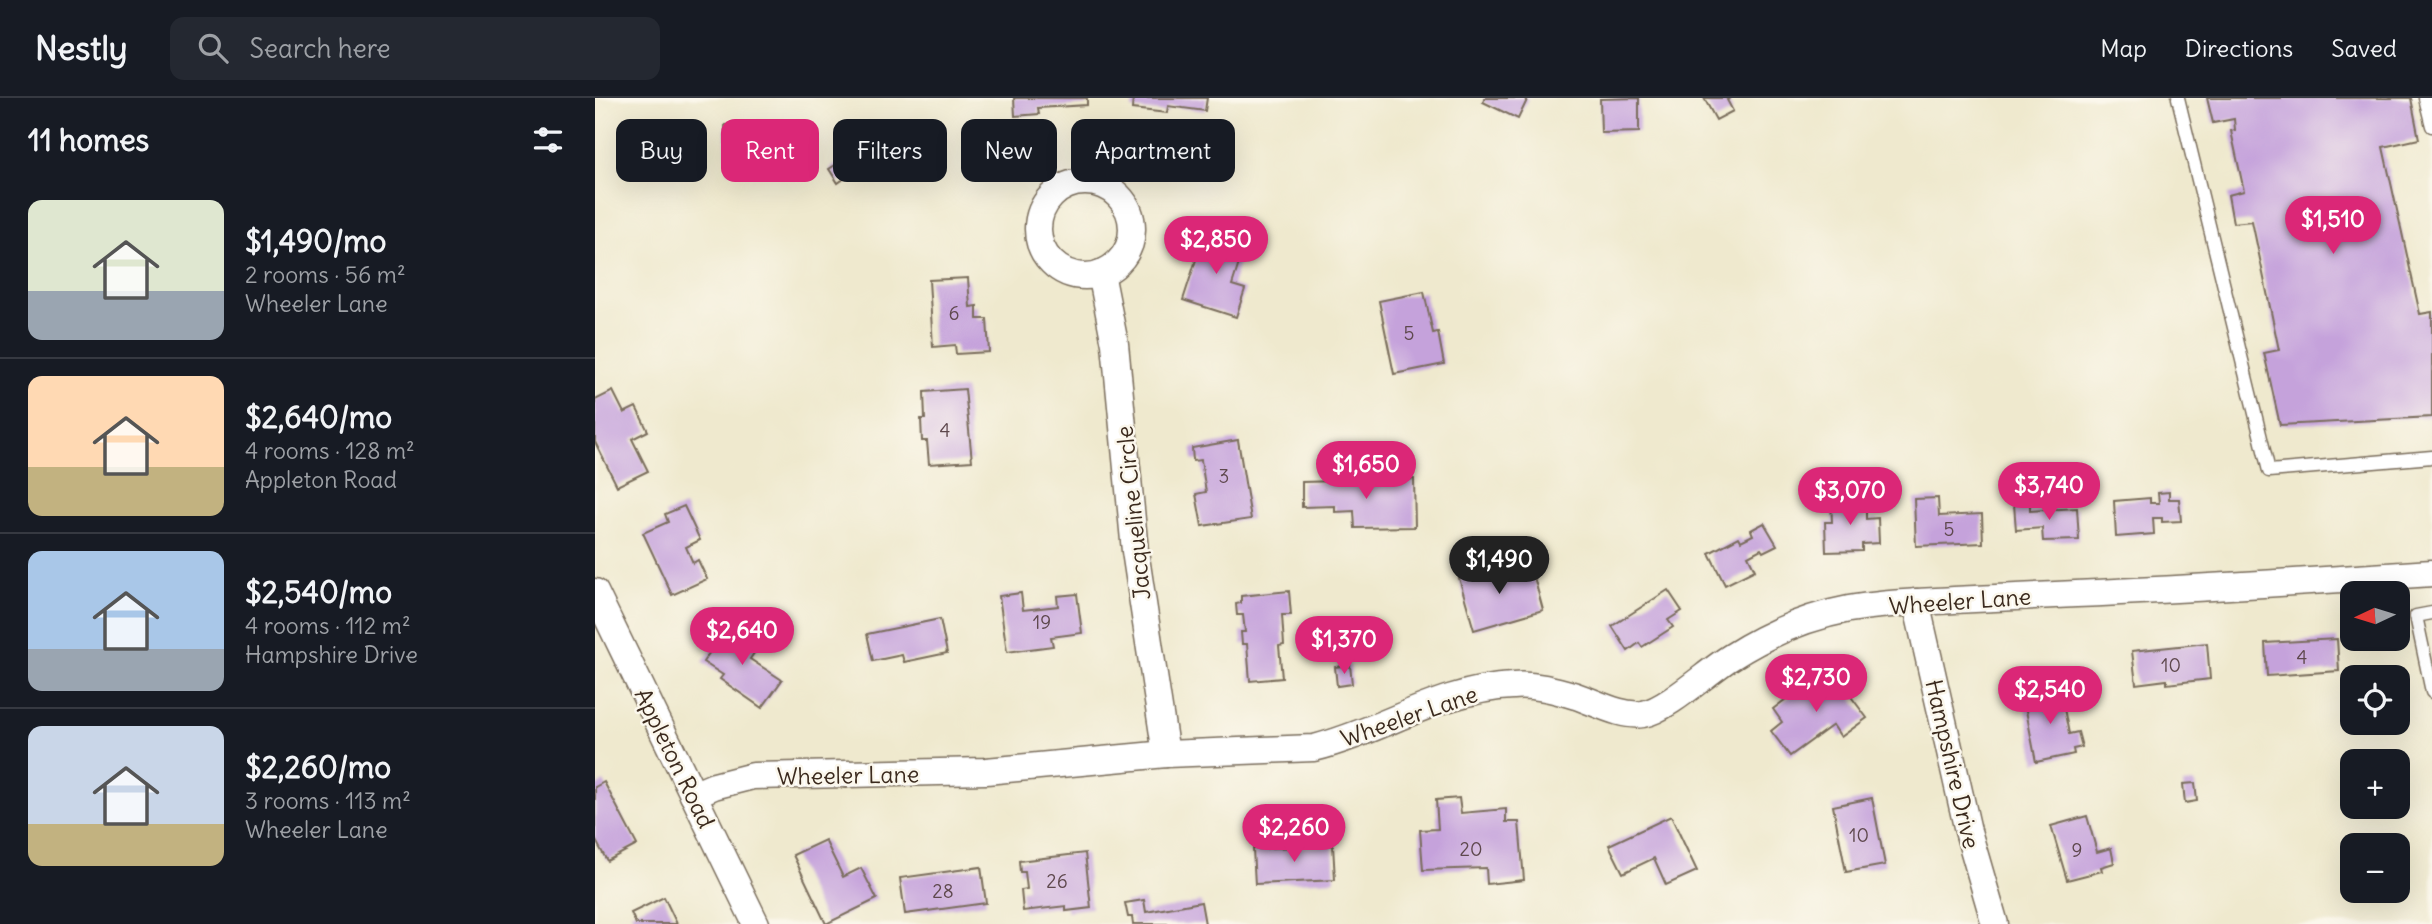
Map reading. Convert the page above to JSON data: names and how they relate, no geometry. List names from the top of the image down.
{
  "streets": {
    "street": [
      "Jacqueline Circle",
      "Wheeler Lane",
      "Appleton Road",
      "Hampshire Drive"
    ]
  },
  "crossings": [
    ["Jacqueline Circle", "Wheeler Lane"],
    ["Wheeler Lane", "Appleton Road"],
    ["Wheeler Lane", "Hampshire Drive"]
  ],
  "house_numbers": [
    "6",
    "5",
    "4",
    "3",
    "5",
    "19",
    "4",
    "10",
    "10",
    "20",
    "9",
    "26",
    "28"
  ],
  "north": "left",
  "page": {
    "header": "Nestly",
    "search": "Search here",
    "nav": ["Map", "Directions", "Saved"],
    "heading": "11 homes",
    "chip": [
      "Buy",
      "Rent",
      "Filters",
      "New",
      "Apartment"
    ],
    "list": [
      {
        "name": "$1,490/mo",
        "note": "2 rooms · 56 m² · Wheeler Lane"
      },
      {
        "name": "$2,640/mo",
        "note": "4 rooms · 128 m² · Appleton Road"
      },
      {
        "name": "$2,540/mo",
        "note": "4 rooms · 112 m² · Hampshire Drive"
      },
      {
        "name": "$2,260/mo",
        "note": "3 rooms · 113 m² · Wheeler Lane"
      }
    ],
    "price": [
      "$1,510",
      "$2,850",
      "$1,650",
      "$3,740",
      "$3,070",
      "$1,490",
      "$2,640",
      "$1,370",
      "$2,730",
      "$2,540",
      "$2,260"
    ],
    "map_buttons": ["+", "−"]
  }
}
